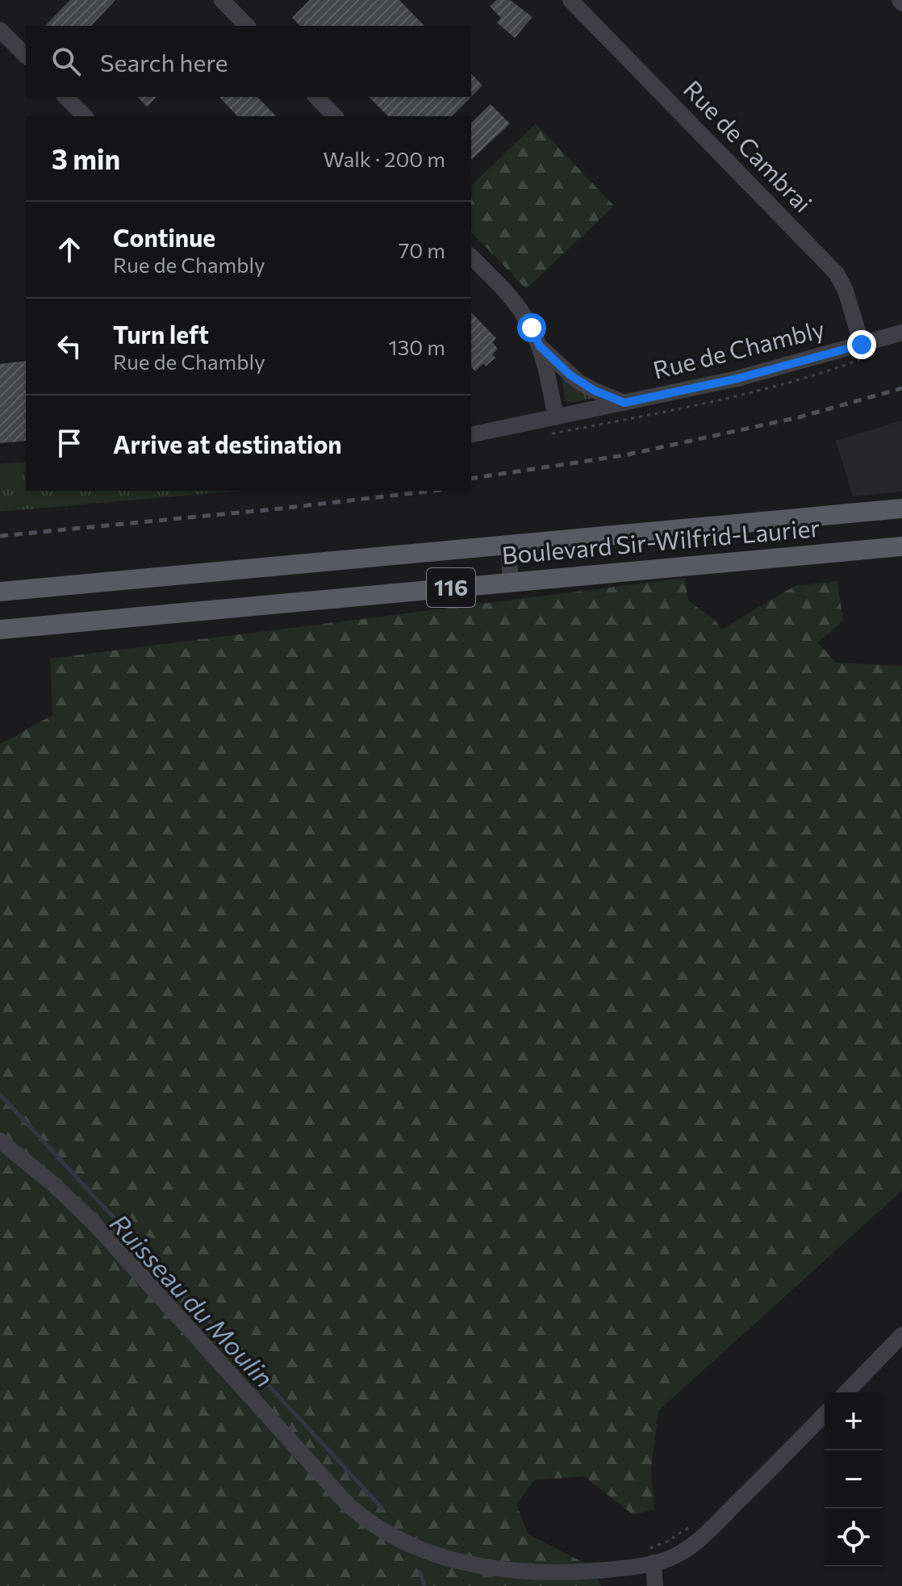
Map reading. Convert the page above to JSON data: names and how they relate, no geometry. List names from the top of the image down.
{
  "streets": {
    "main road": ["Boulevard Sir-Wilfrid-Laurier", "116"],
    "street": ["Rue de Cambrai", "Rue de Chambly"]
  },
  "crossings": [
    ["Rue de Cambrai", "Rue de Chambly"]
  ],
  "water": ["Ruisseau du Moulin"],
  "page": {
    "search": "Search here",
    "heading": ["3 min", "Walk · 200 m"],
    "list": [
      ["Continue", "Rue de Chambly", "70 m"],
      ["Turn left", "Rue de Chambly", "130 m"],
      "Arrive at destination"
    ],
    "map_buttons": ["+", "−"]
  }
}
